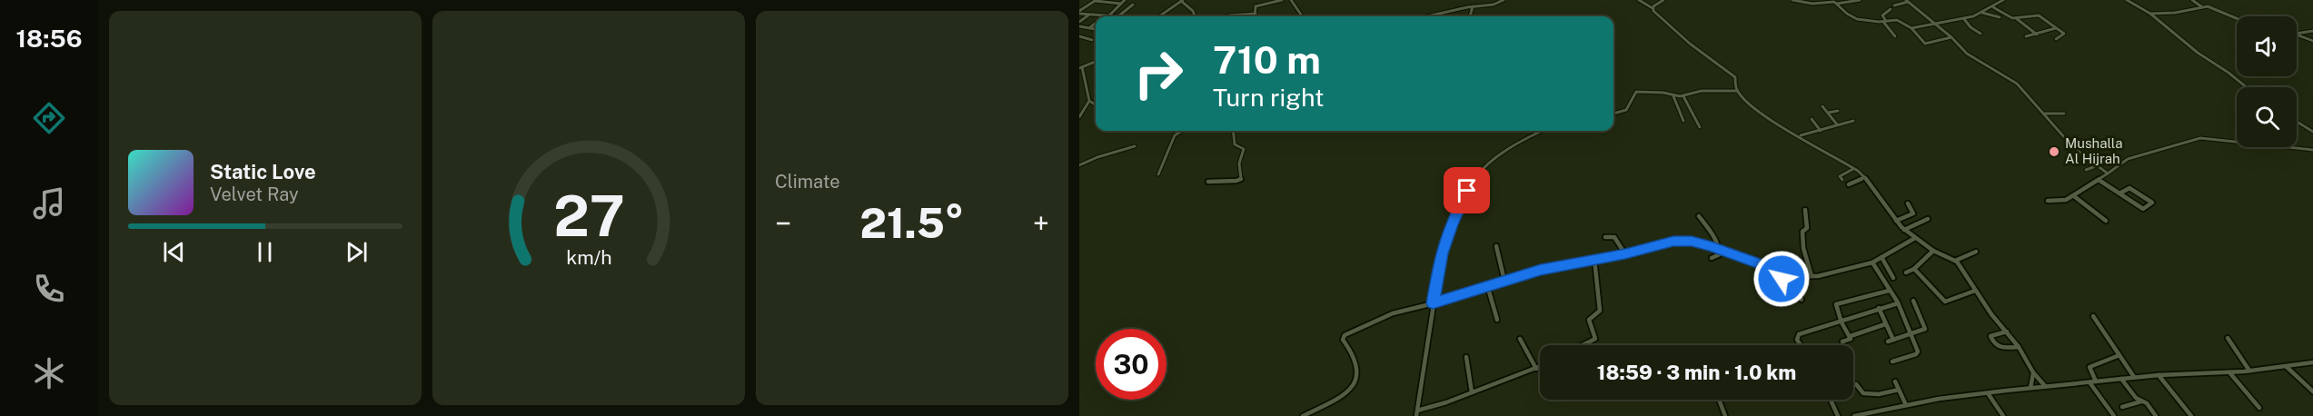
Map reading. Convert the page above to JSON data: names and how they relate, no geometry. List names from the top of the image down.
{
  "places": ["Mushalla Al Hijrah"],
  "page": {
    "tabs": "18:56",
    "tile": "Climate",
    "turn": ["710 m", "Turn right"],
    "song": ["Static Love", "Velvet Ray"],
    "heat": ["−", "21.5°", "+"],
    "limit": "30",
    "trip": "18:59 · 3 min · 1.0 km",
    "gauge": ["27", "km/h"]
  }
}
